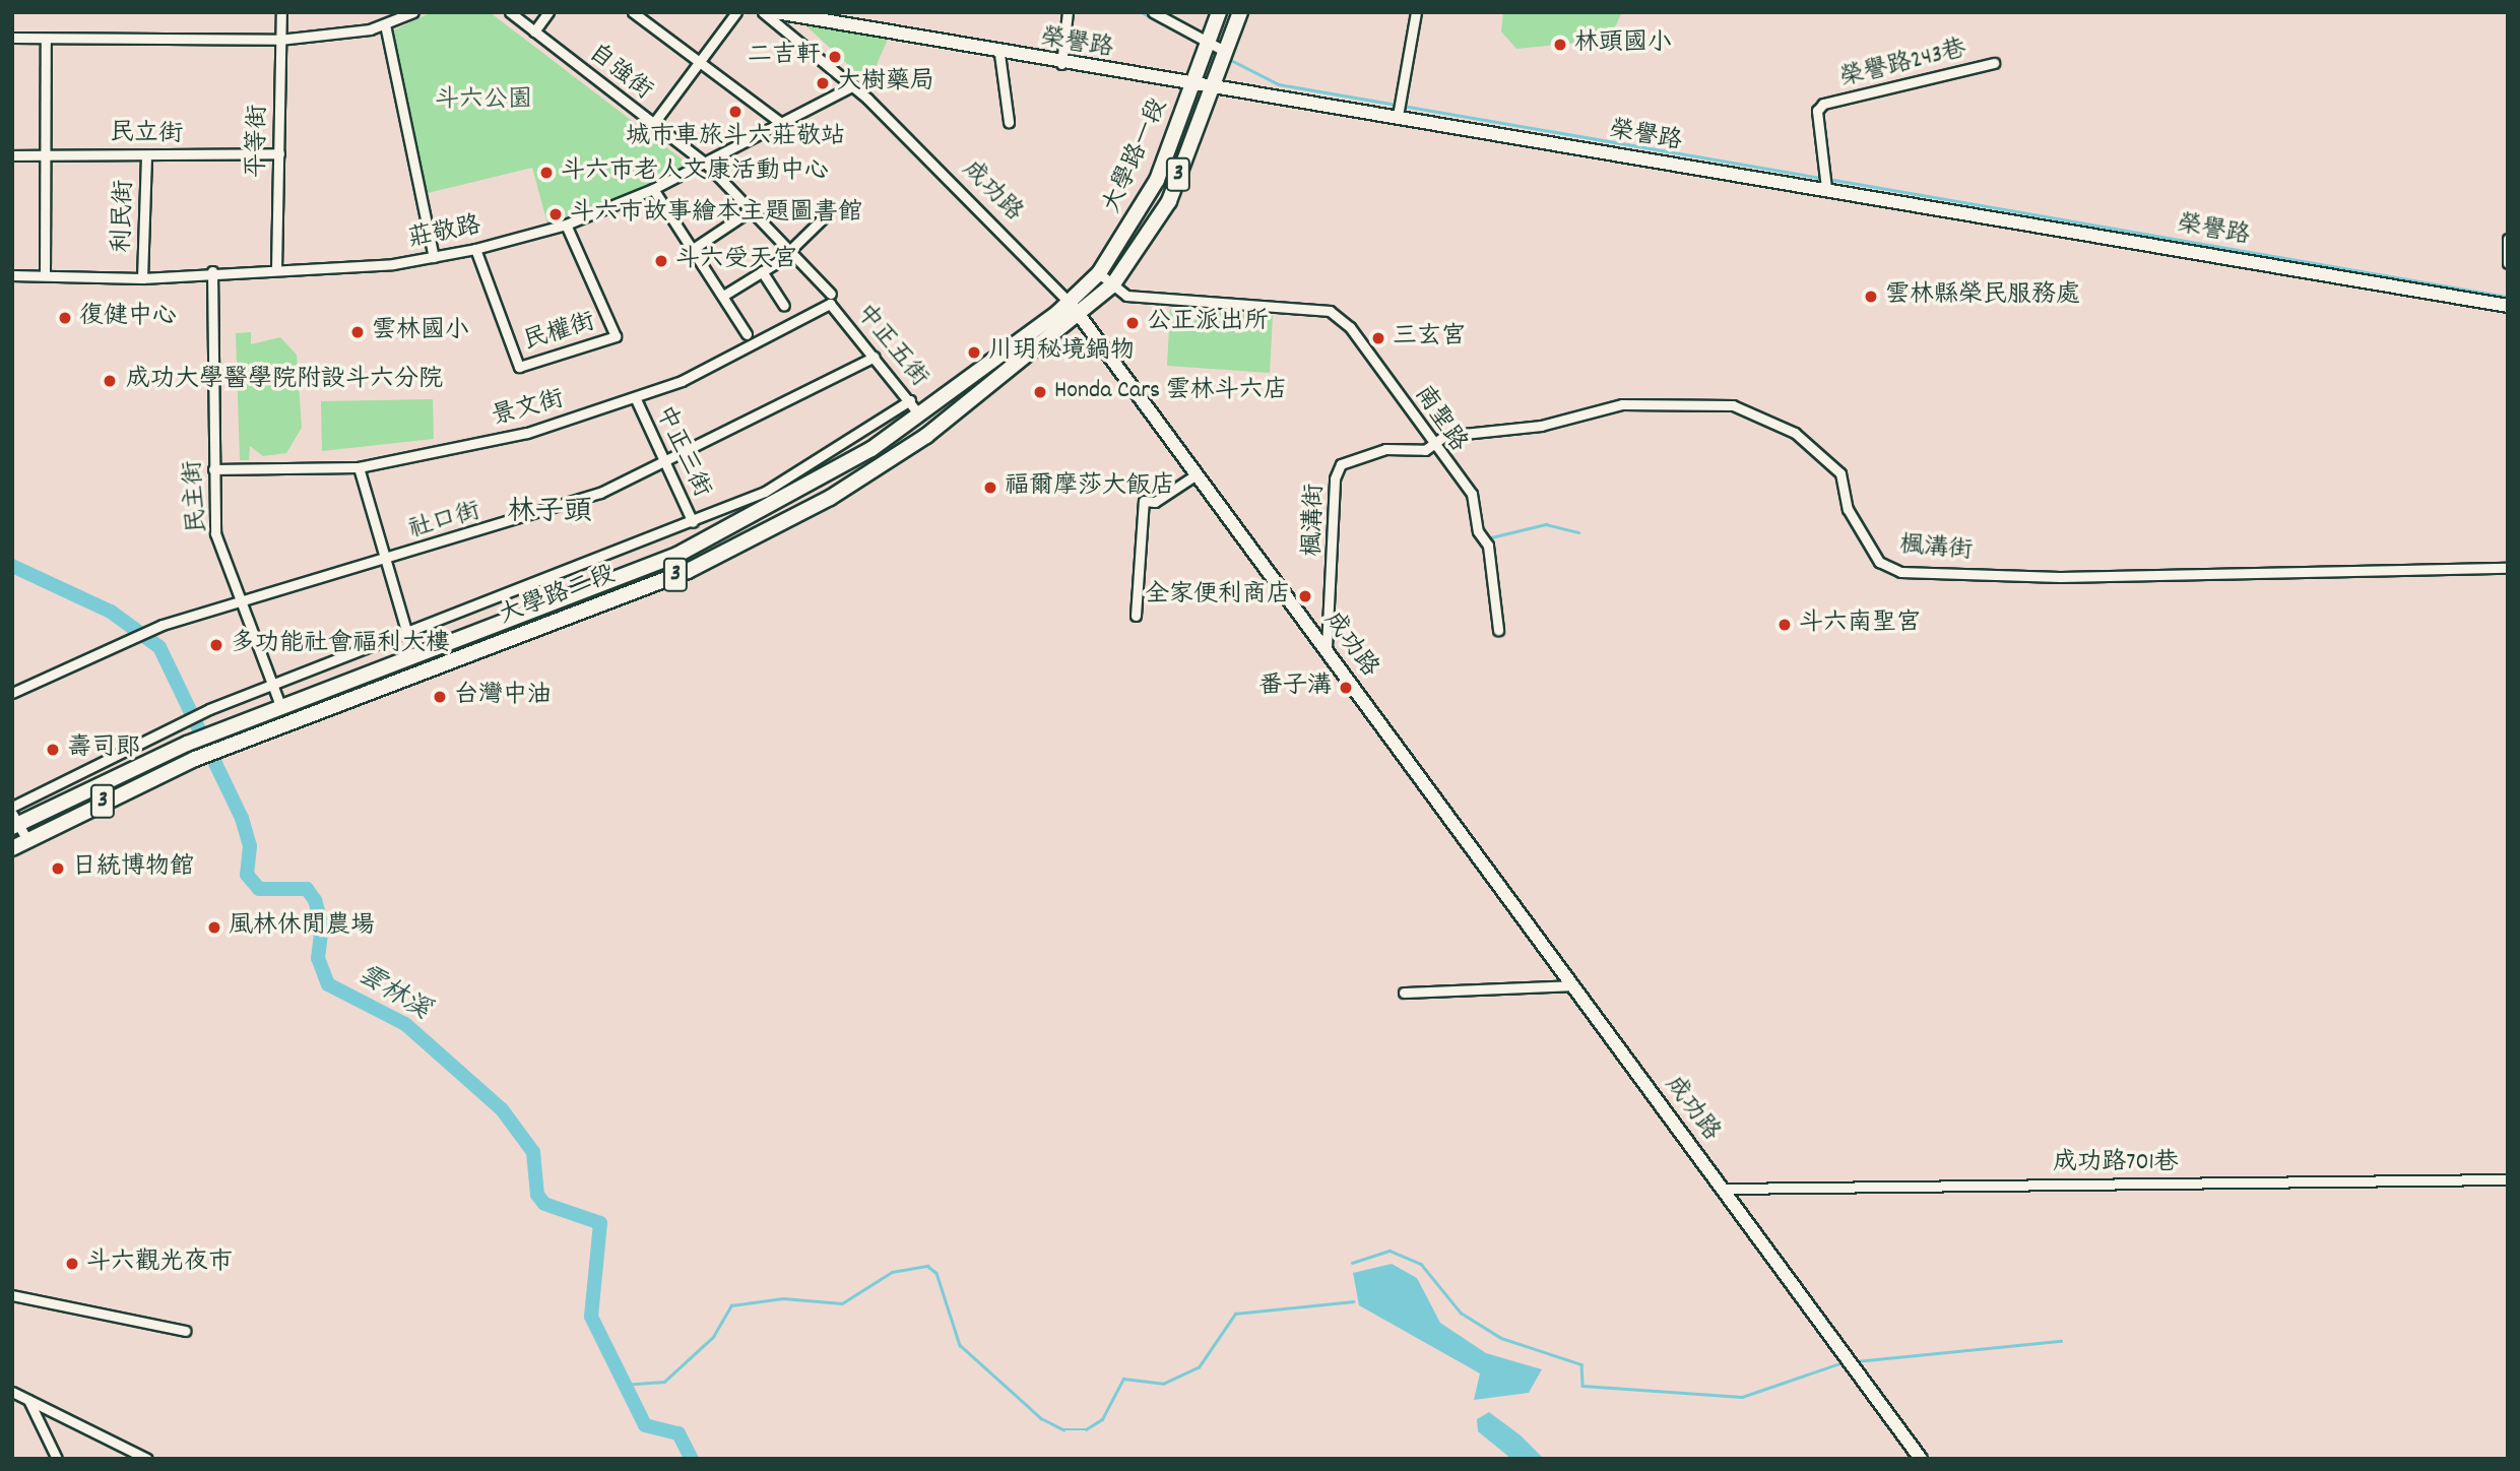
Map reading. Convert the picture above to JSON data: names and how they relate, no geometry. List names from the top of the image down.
{
  "streets": {
    "main road": ["大學路一段", "3", "大學路二段"],
    "street": [
      "榮譽路",
      "榮譽路243巷",
      "自強街",
      "民立街",
      "平等街",
      "成功路",
      "利民街",
      "莊敬路",
      "民權街",
      "中正五街",
      "景文街",
      "南聖路",
      "中正三街",
      "民主街",
      "楓溝街",
      "社口街",
      "成功路701巷"
    ]
  },
  "crossings": [
    ["榮譽路", "榮譽路243巷"],
    ["榮譽路", "大學路一段"],
    ["榮譽路", "成功路"],
    ["自強街", "莊敬路"],
    ["自強街", "中正五街"],
    ["民立街", "平等街"],
    ["民立街", "利民街"],
    ["平等街", "莊敬路"],
    ["大學路一段", "成功路"],
    ["大學路一段", "南聖路"],
    ["大學路一段", "大學路二段"],
    ["成功路", "莊敬路"],
    ["成功路", "楓溝街"],
    ["成功路", "大學路二段"],
    ["成功路", "成功路701巷"],
    ["利民街", "莊敬路"],
    ["莊敬路", "民權街"],
    ["莊敬路", "民主街"],
    ["中正五街", "景文街"],
    ["中正五街", "社口街"],
    ["中正五街", "大學路二段"],
    ["景文街", "中正三街"],
    ["景文街", "民主街"],
    ["南聖路", "楓溝街"],
    ["中正三街", "社口街"],
    ["中正三街", "大學路二段"],
    ["民主街", "社口街"],
    ["民主街", "大學路二段"]
  ],
  "districts": ["林子頭"],
  "water": ["雲林溪"],
  "parks": ["斗六公園"],
  "places": [
    "林頭國小",
    "二吉軒",
    "大樹藥局",
    "城市車旅斗六莊敬站",
    "斗六市老人文康活動中心",
    "斗六市故事繪本主題圖書館",
    "斗六受天宮",
    "雲林縣榮民服務處",
    "復健中心",
    "公正派出所",
    "雲林國小",
    "三玄宮",
    "川玥秘境鍋物",
    "成功大學醫學院附設斗六分院",
    "Honda Cars 雲林斗六店",
    "福爾摩莎大飯店",
    "全家便利商店",
    "斗六南聖宮",
    "多功能社會福利大樓",
    "番子溝",
    "台灣中油",
    "壽司郎",
    "日統博物館",
    "風林休閒農場",
    "斗六觀光夜市"
  ]
}
